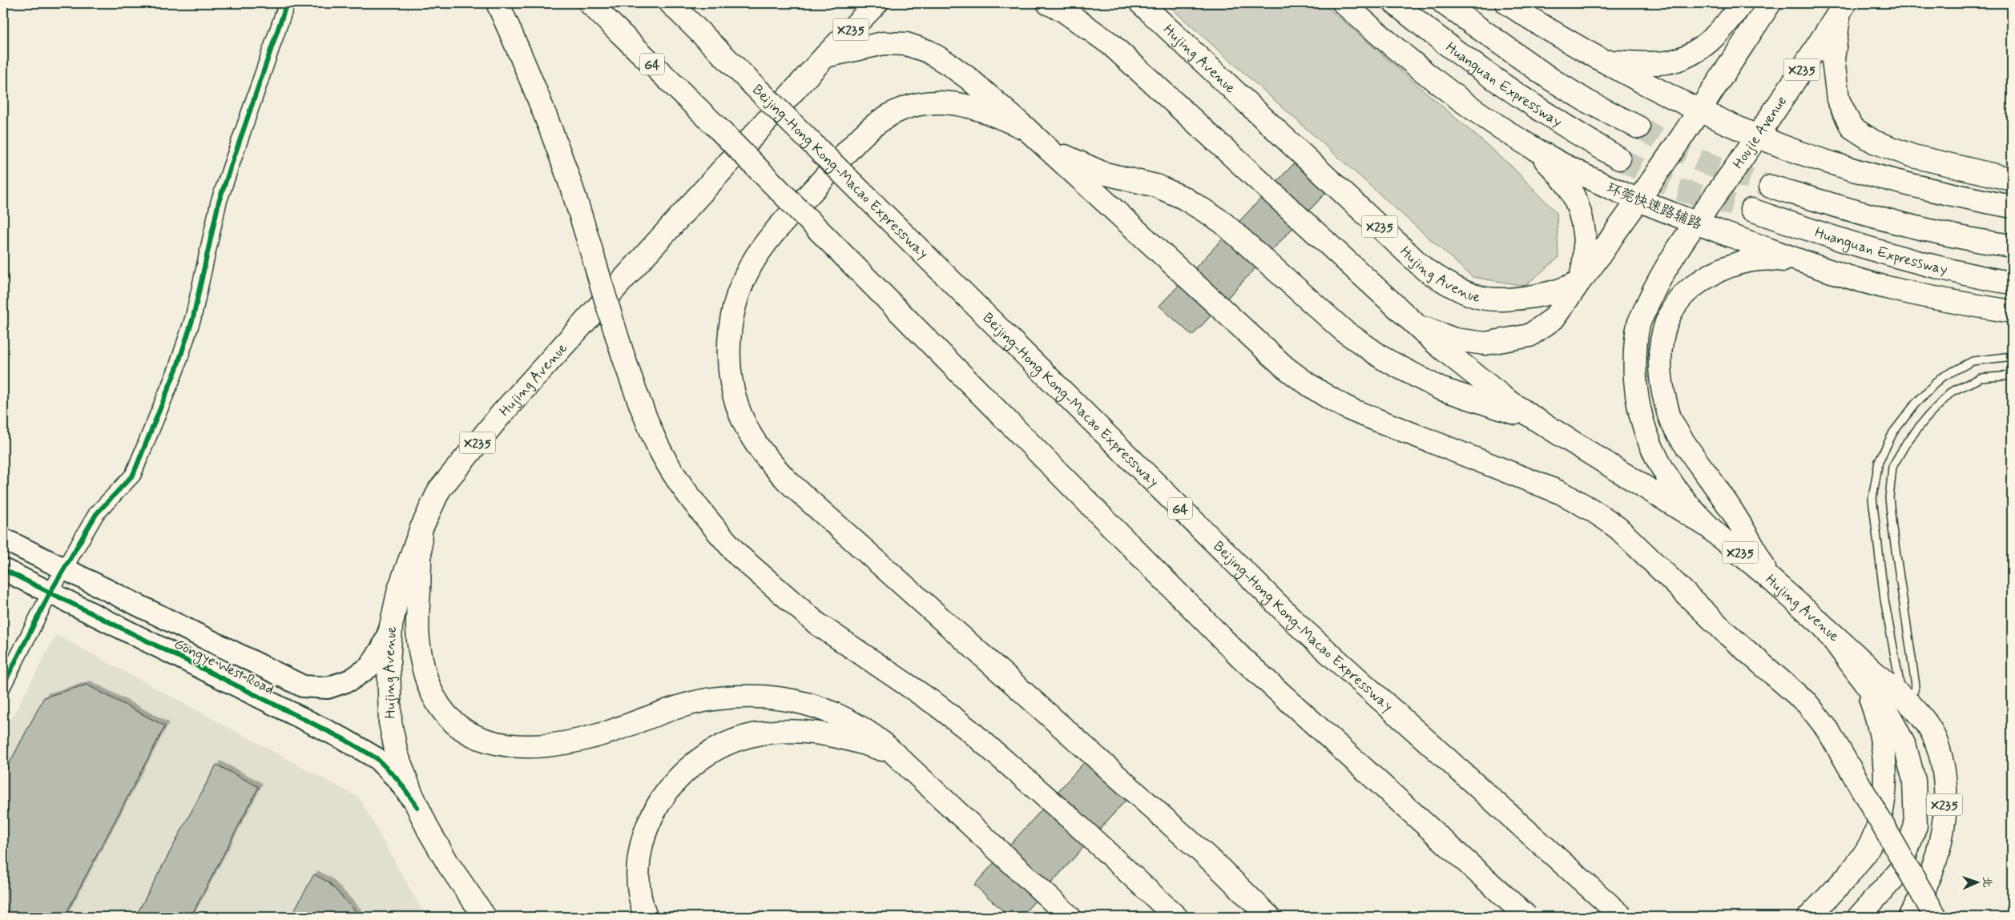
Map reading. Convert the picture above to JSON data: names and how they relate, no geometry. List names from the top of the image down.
{
  "streets": {
    "main road": [
      "X235",
      "Hujing Avenue",
      "G4",
      "Huanguan Expressway",
      "Houjie Avenue",
      "Beijing-Hong Kong-Macao Expressway",
      "环莞快速路辅路"
    ],
    "street": ["Gongye West Road"]
  },
  "crossings": [
    ["Hujing Avenue", "Houjie Avenue"],
    ["Hujing Avenue", "Gongye West Road"],
    ["Houjie Avenue", "环莞快速路辅路"]
  ],
  "north": "right"
}
